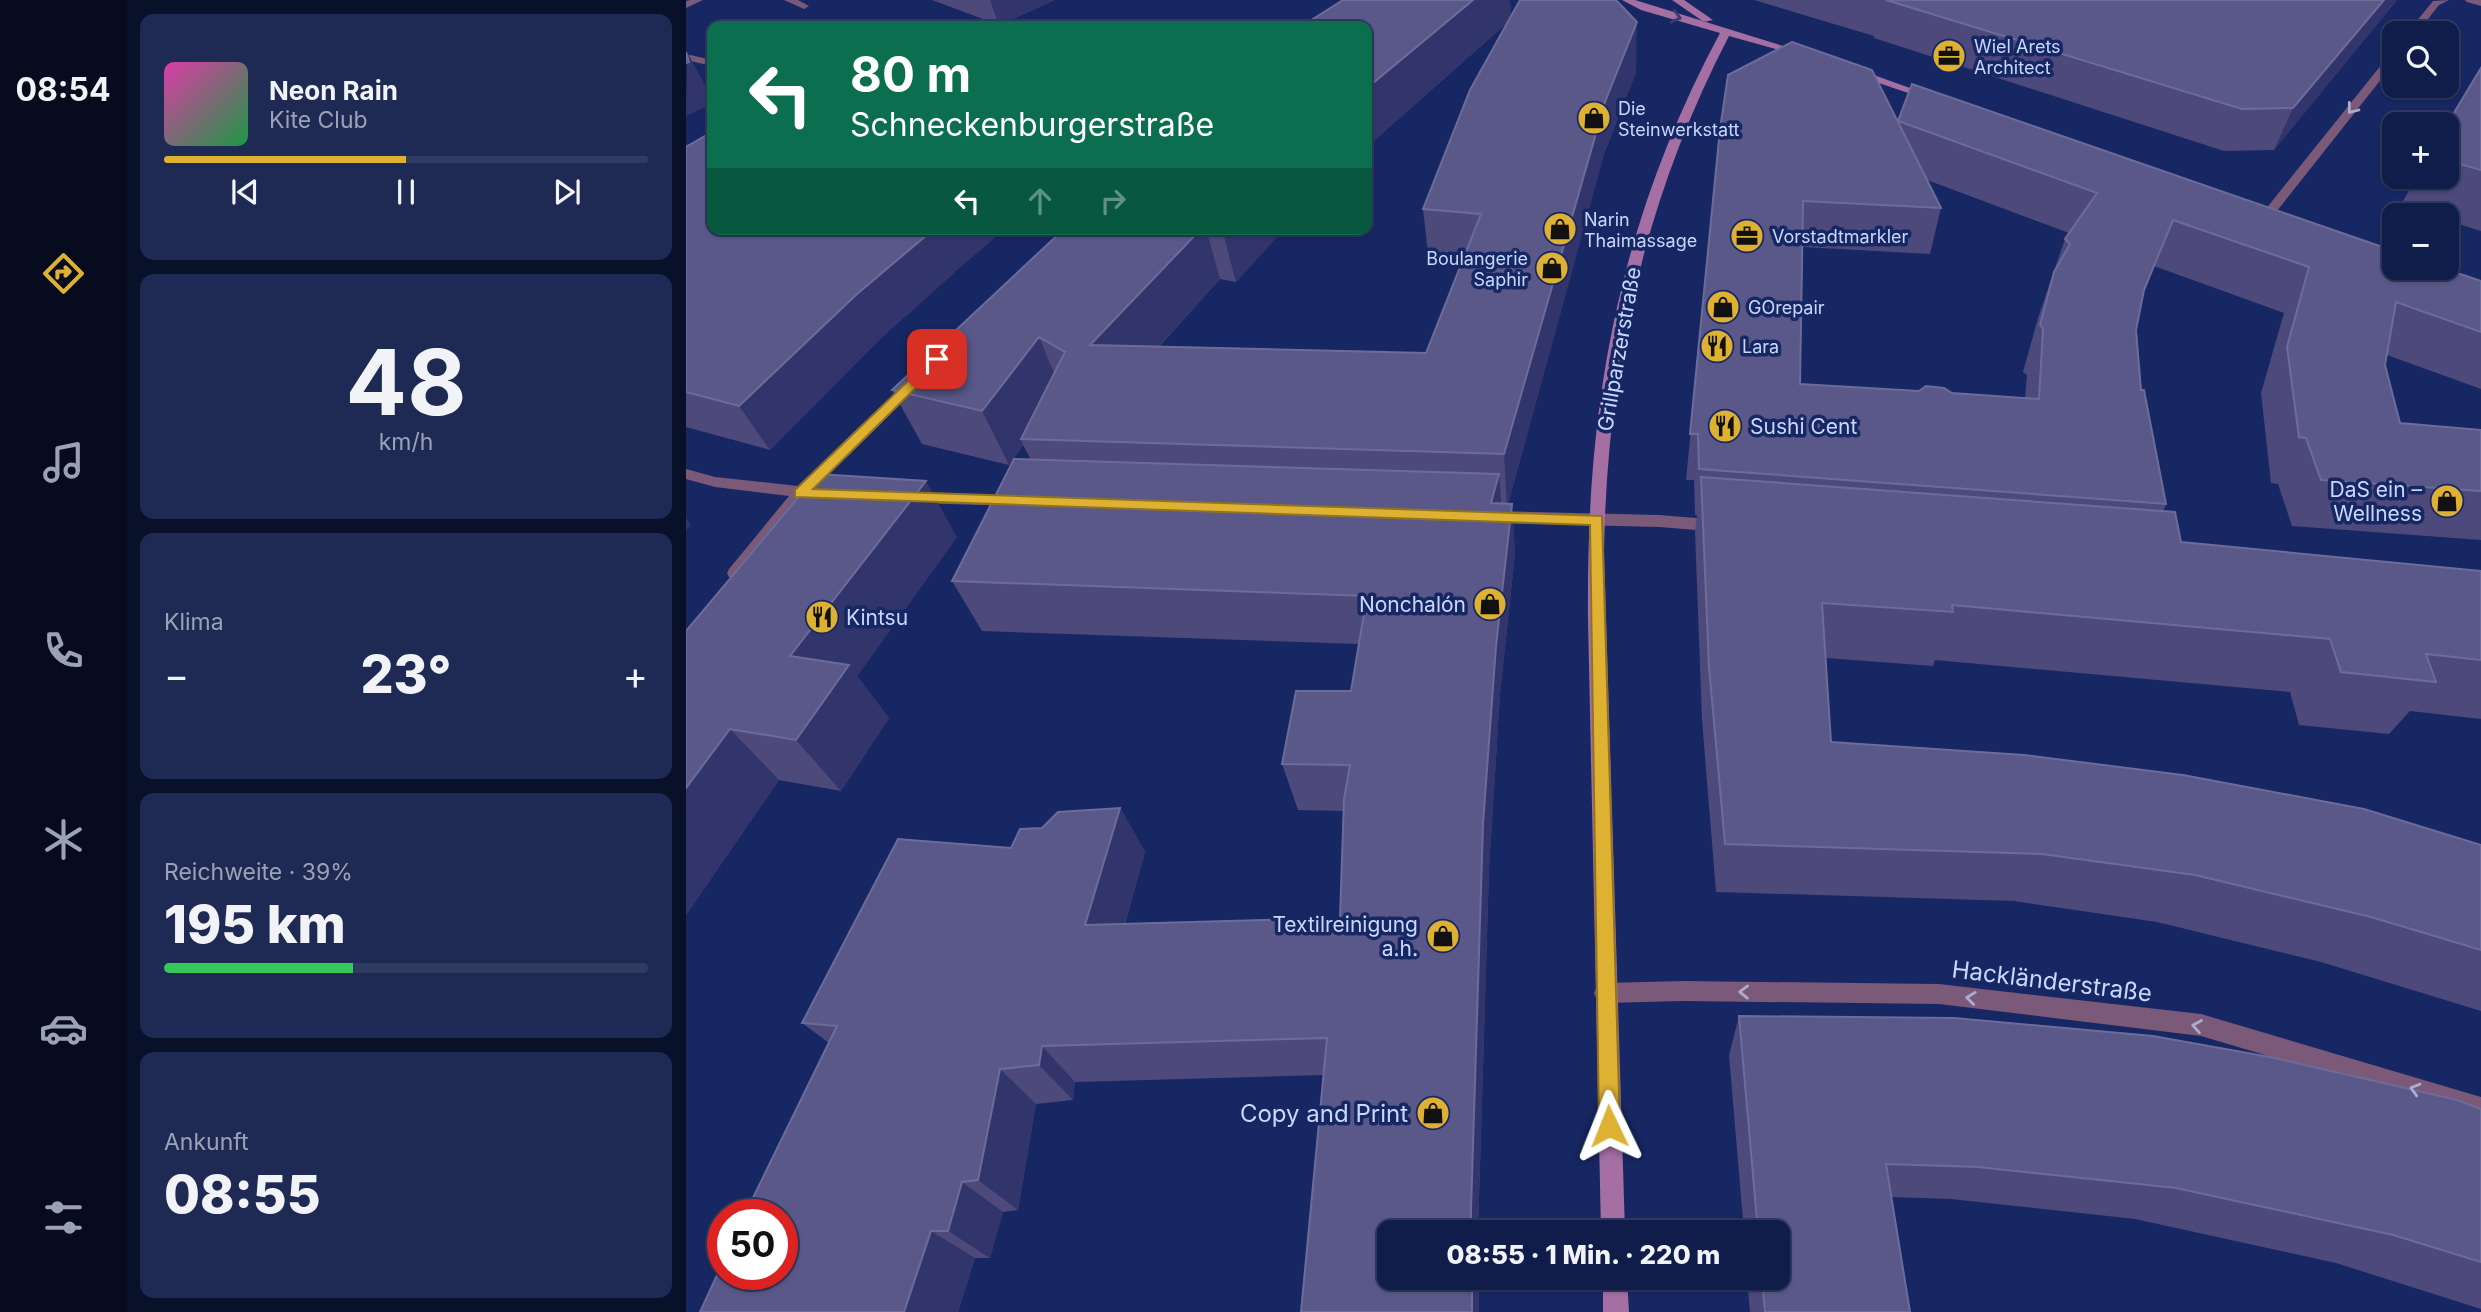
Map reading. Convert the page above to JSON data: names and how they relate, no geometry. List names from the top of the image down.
{
  "streets": {
    "main road": ["Grillparzerstraße"],
    "street": ["Hackländerstraße"]
  },
  "crossings": [
    ["Grillparzerstraße", "Hackländerstraße"]
  ],
  "one_way": ["Hackländerstraße"],
  "places": {
    "office": ["Wiel Arets Architect", "Vorstadtmarkler"],
    "shop": [
      "Die Steinwerkstatt",
      "Narin Thaimassage",
      "Boulangerie Saphir",
      "GOrepair",
      "DaS ein – Wellness",
      "Nonchalón",
      "Textilreinigung a.h.",
      "Copy and Print"
    ],
    "restaurant": ["Lara", "Sushi Cent", "Kintsu"]
  },
  "page": {
    "tabs": "08:54",
    "map_buttons": ["+", "−"],
    "turn": ["80 m", "Schneckenburgerstraße"],
    "song": ["Neon Rain", "Kite Club"],
    "tile": [
      ["48", "km/h"],
      "Klima",
      ["Reichweite · 39%", "195 km"],
      ["Ankunft", "08:55"]
    ],
    "heat": ["−", "23°", "+"],
    "limit": "50",
    "trip": "08:55 · 1 Min. · 220 m"
  }
}
